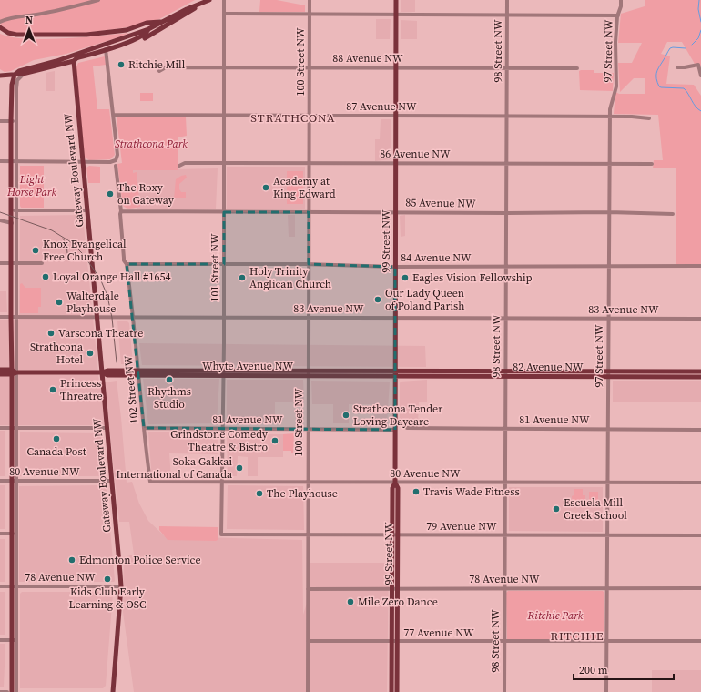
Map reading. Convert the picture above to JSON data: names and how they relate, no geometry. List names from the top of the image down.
{
  "streets": {
    "main road": [
      "Gateway Boulevard NW",
      "99 Street NW",
      "Whyte Avenue NW",
      "82 Avenue NW"
    ],
    "street": [
      "98 Street NW",
      "97 Street NW",
      "88 Avenue NW",
      "100 Street NW",
      "87 Avenue NW",
      "86 Avenue NW",
      "85 Avenue NW",
      "84 Avenue NW",
      "101 Street NW",
      "83 Avenue NW",
      "102 Street NW",
      "81 Avenue NW",
      "80 Avenue NW",
      "79 Avenue NW",
      "78 Avenue NW",
      "77 Avenue NW"
    ]
  },
  "crossings": [
    ["98 Street NW", "88 Avenue NW"],
    ["98 Street NW", "87 Avenue NW"],
    ["98 Street NW", "86 Avenue NW"],
    ["98 Street NW", "85 Avenue NW"],
    ["98 Street NW", "84 Avenue NW"],
    ["98 Street NW", "83 Avenue NW"],
    ["98 Street NW", "82 Avenue NW"],
    ["98 Street NW", "81 Avenue NW"],
    ["98 Street NW", "80 Avenue NW"],
    ["98 Street NW", "79 Avenue NW"],
    ["98 Street NW", "78 Avenue NW"],
    ["98 Street NW", "77 Avenue NW"],
    ["97 Street NW", "87 Avenue NW"],
    ["97 Street NW", "86 Avenue NW"],
    ["97 Street NW", "85 Avenue NW"],
    ["97 Street NW", "84 Avenue NW"],
    ["97 Street NW", "83 Avenue NW"],
    ["97 Street NW", "82 Avenue NW"],
    ["97 Street NW", "81 Avenue NW"],
    ["97 Street NW", "80 Avenue NW"],
    ["97 Street NW", "79 Avenue NW"],
    ["97 Street NW", "78 Avenue NW"],
    ["97 Street NW", "77 Avenue NW"],
    ["88 Avenue NW", "100 Street NW"],
    ["88 Avenue NW", "99 Street NW"],
    ["88 Avenue NW", "101 Street NW"],
    ["100 Street NW", "87 Avenue NW"],
    ["100 Street NW", "86 Avenue NW"],
    ["100 Street NW", "85 Avenue NW"],
    ["100 Street NW", "84 Avenue NW"],
    ["100 Street NW", "83 Avenue NW"],
    ["100 Street NW", "Whyte Avenue NW"],
    ["100 Street NW", "81 Avenue NW"],
    ["100 Street NW", "80 Avenue NW"],
    ["100 Street NW", "79 Avenue NW"],
    ["100 Street NW", "78 Avenue NW"],
    ["100 Street NW", "77 Avenue NW"],
    ["87 Avenue NW", "99 Street NW"],
    ["87 Avenue NW", "101 Street NW"],
    ["86 Avenue NW", "99 Street NW"],
    ["86 Avenue NW", "101 Street NW"],
    ["Gateway Boulevard NW", "83 Avenue NW"],
    ["Gateway Boulevard NW", "Whyte Avenue NW"],
    ["Gateway Boulevard NW", "80 Avenue NW"],
    ["Gateway Boulevard NW", "78 Avenue NW"],
    ["85 Avenue NW", "99 Street NW"],
    ["85 Avenue NW", "101 Street NW"],
    ["85 Avenue NW", "102 Street NW"],
    ["99 Street NW", "84 Avenue NW"],
    ["99 Street NW", "83 Avenue NW"],
    ["99 Street NW", "Whyte Avenue NW"],
    ["99 Street NW", "82 Avenue NW"],
    ["99 Street NW", "81 Avenue NW"],
    ["99 Street NW", "80 Avenue NW"],
    ["99 Street NW", "79 Avenue NW"],
    ["99 Street NW", "78 Avenue NW"],
    ["99 Street NW", "77 Avenue NW"],
    ["84 Avenue NW", "101 Street NW"],
    ["84 Avenue NW", "102 Street NW"],
    ["101 Street NW", "83 Avenue NW"],
    ["101 Street NW", "Whyte Avenue NW"],
    ["101 Street NW", "81 Avenue NW"],
    ["101 Street NW", "80 Avenue NW"],
    ["101 Street NW", "79 Avenue NW"],
    ["83 Avenue NW", "102 Street NW"],
    ["Whyte Avenue NW", "82 Avenue NW"],
    ["Whyte Avenue NW", "102 Street NW"],
    ["102 Street NW", "81 Avenue NW"],
    ["102 Street NW", "80 Avenue NW"]
  ],
  "districts": ["STRATHCONA", "RITCHIE"],
  "parks": ["Strathcona Park", "Light Horse Park", "Ritchie Park"],
  "places": [
    "Ritchie Mill",
    "Academy at King Edward",
    "The Roxy on Gateway",
    "Knox Evangelical Free Church",
    "Loyal Orange Hall #1654",
    "Holy Trinity Anglican Church",
    "Eagles Vision Fellowship",
    "Our Lady Queen of Poland Parish",
    "Walterdale Playhouse",
    "Varscona Theatre",
    "Strathcona Hotel",
    "Rhythms Studio",
    "Princess Threatre",
    "Strathcona Tender Loving Daycare",
    "Canada Post",
    "Grindstone Comedy Theatre & Bistro",
    "Soka Gakkai International of Canada",
    "Travis Wade Fitness",
    "The Playhouse",
    "Escuela Mill Creek School",
    "Edmonton Police Service",
    "Kids Club Early Learning & OSC",
    "Mile Zero Dance"
  ],
  "scale_bar": "200 m",
  "north": "top"
}
